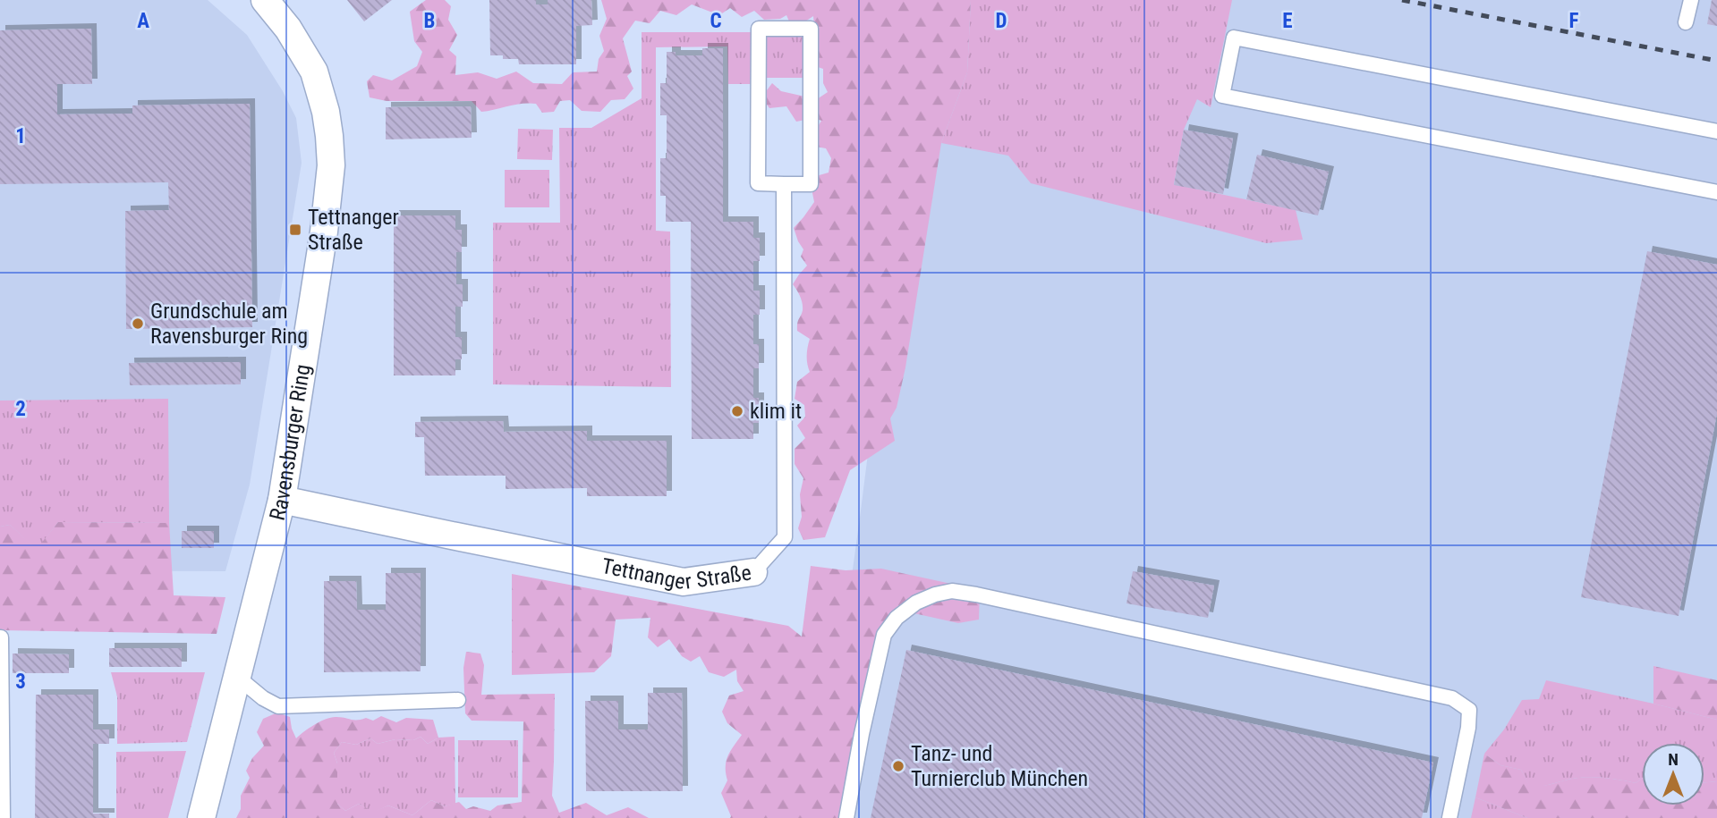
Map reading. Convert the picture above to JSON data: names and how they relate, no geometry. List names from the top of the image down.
{
  "streets": {
    "street": ["Ravensburger Ring", "Tettnanger Straße"]
  },
  "crossings": [
    ["Ravensburger Ring", "Tettnanger Straße"]
  ],
  "places": {
    "transit": ["Tettnanger Straße"],
    "other": ["Grundschule am Ravensburger Ring", "klim it", "Tanz- und Turnierclub München"]
  },
  "north": "top",
  "grid": {
    "columns": [
      "A",
      "B",
      "C",
      "D",
      "E",
      "F"
    ],
    "rows": ["1", "2", "3"]
  }
}
